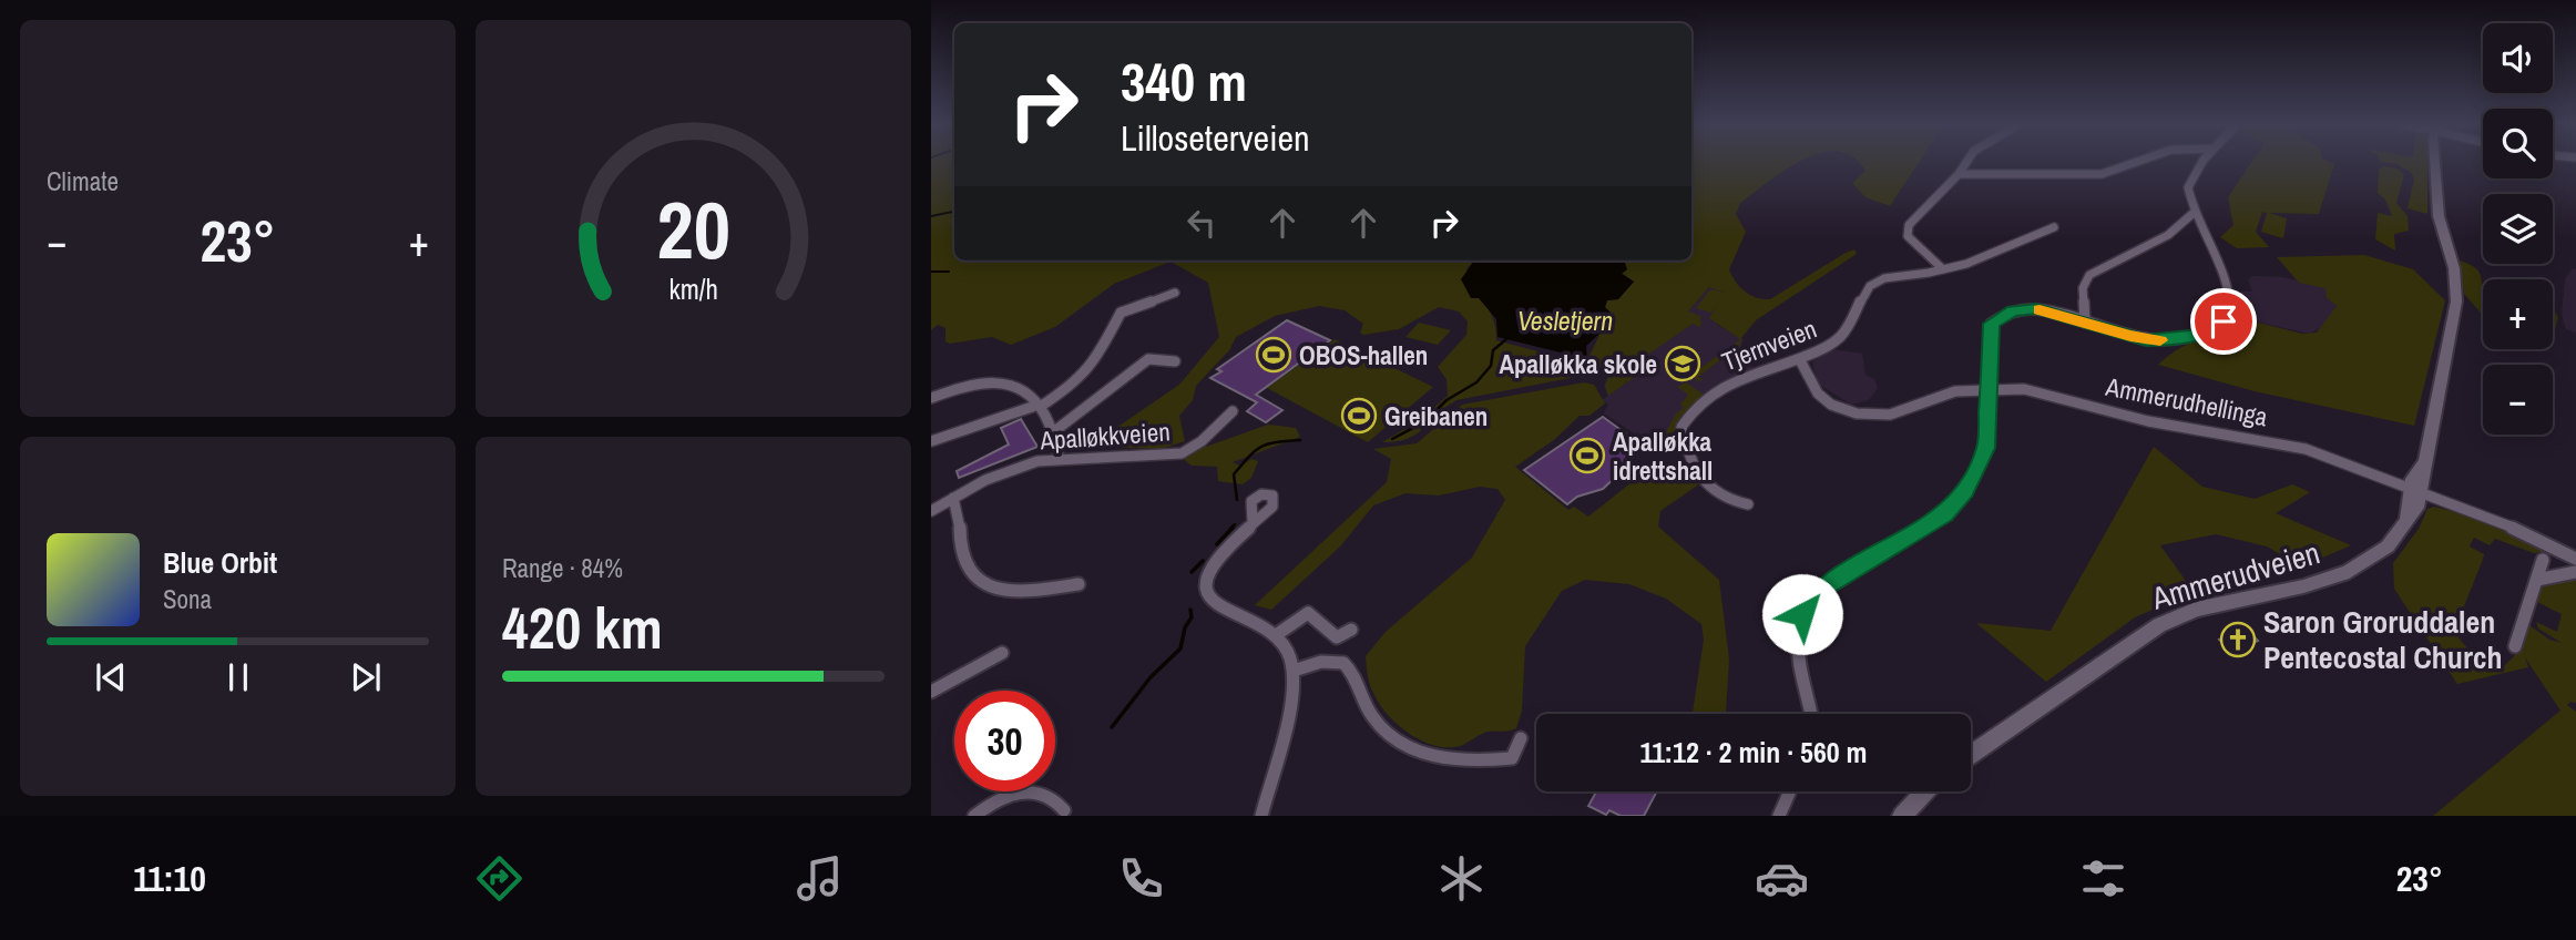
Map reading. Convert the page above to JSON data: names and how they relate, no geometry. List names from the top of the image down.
{
  "streets": {
    "street": [
      "Tjernveien",
      "Ammerudhellinga",
      "Apalløkkveien",
      "Ammerudveien"
    ]
  },
  "crossings": [
    ["Tjernveien", "Ammerudhellinga"],
    ["Ammerudhellinga", "Ammerudveien"]
  ],
  "water": ["Vesletjern"],
  "places": {
    "sports": ["OBOS-hallen", "Greibanen", "Apalløkka idrettshall"],
    "school or university": ["Apalløkka skole"],
    "church": ["Saron Groruddalen Pentecostal Church"]
  },
  "page": {
    "tile": [
      "Climate",
      ["Range · 84%", "420 km"]
    ],
    "map_buttons": ["+", "−"],
    "turn": ["340 m", "Lilloseterveien"],
    "heat": ["−", "23°", "+"],
    "song": ["Blue Orbit", "Sona"],
    "limit": "30",
    "trip": "11:12 · 2 min · 560 m",
    "tabs": ["11:10", "23°"],
    "gauge": ["20", "km/h"]
  }
}
